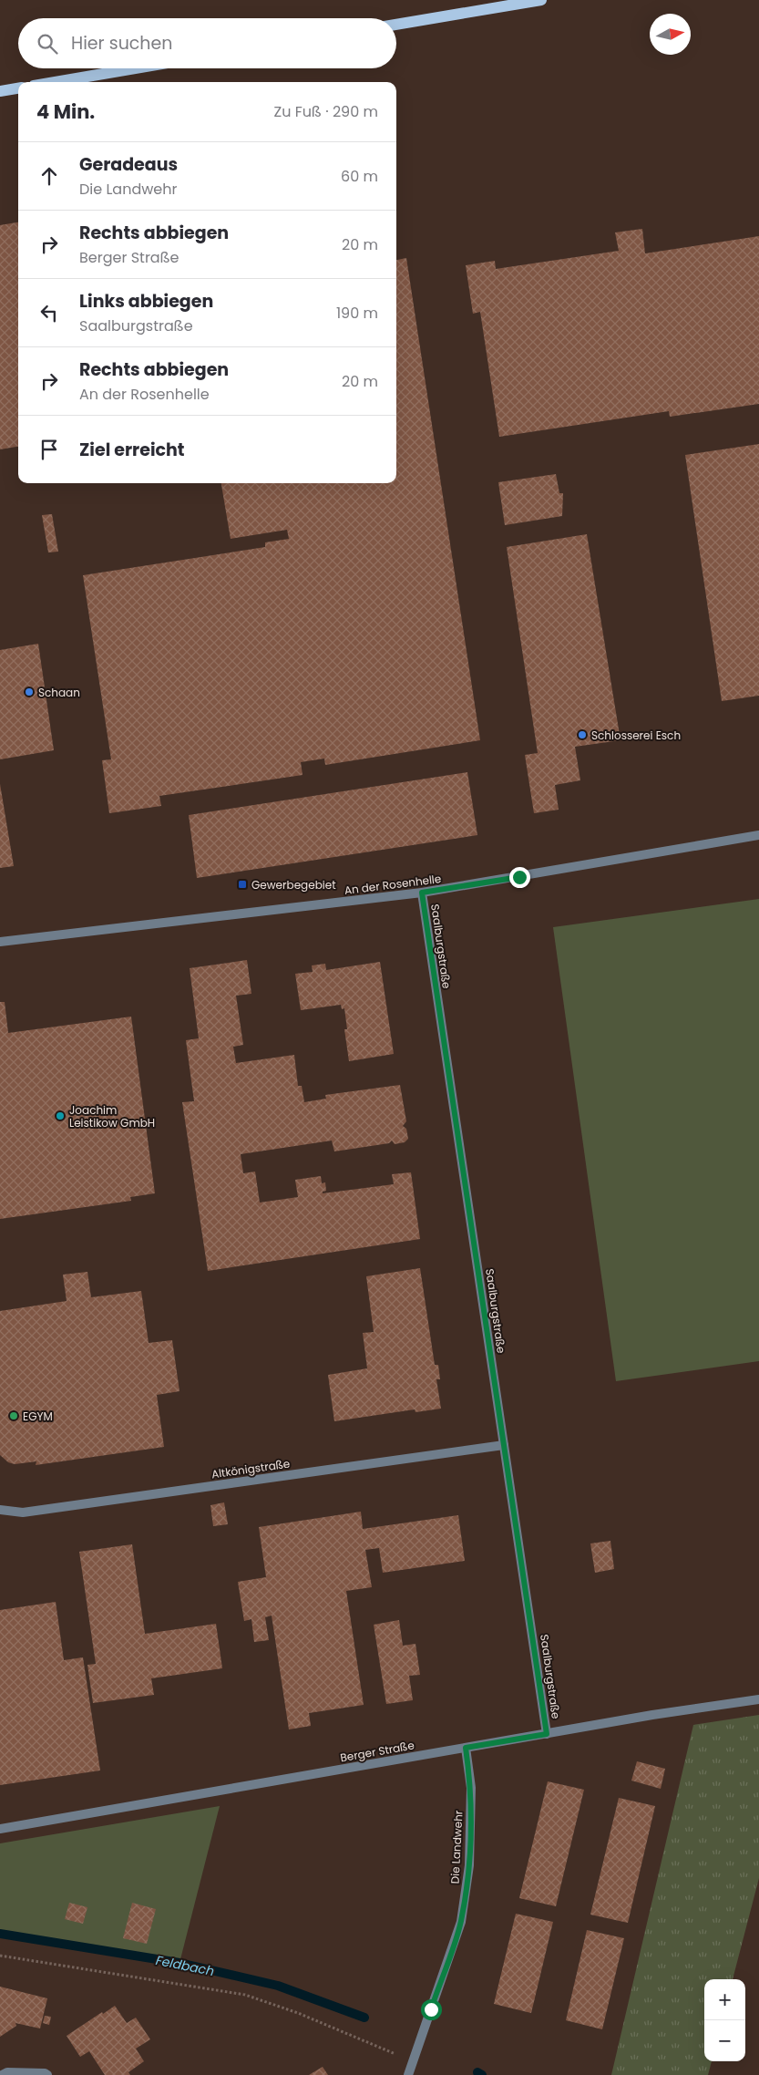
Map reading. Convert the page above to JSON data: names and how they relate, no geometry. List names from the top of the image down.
{
  "streets": {
    "street": [
      "An der Rosenhelle",
      "Saalburgstraße",
      "Altkönigstraße",
      "Berger Straße",
      "Die Landwehr"
    ]
  },
  "crossings": [
    ["An der Rosenhelle", "Saalburgstraße"],
    ["Saalburgstraße", "Altkönigstraße"],
    ["Saalburgstraße", "Berger Straße"],
    ["Berger Straße", "Die Landwehr"]
  ],
  "water": ["Feldbach"],
  "places": {
    "other": [
      "Schaan",
      "Schlosserei Esch",
      "Joachim Leistikow GmbH",
      "EGYM"
    ],
    "transit": ["Gewerbegebiet"]
  },
  "north": "right",
  "page": {
    "search": "Hier suchen",
    "heading": ["4 Min.", "Zu Fuß · 290 m"],
    "list": [
      ["Geradeaus", "Die Landwehr", "60 m"],
      ["Rechts abbiegen", "Berger Straße", "20 m"],
      ["Links abbiegen", "Saalburgstraße", "190 m"],
      ["Rechts abbiegen", "An der Rosenhelle", "20 m"],
      "Ziel erreicht"
    ],
    "map_buttons": ["+", "−"]
  }
}
